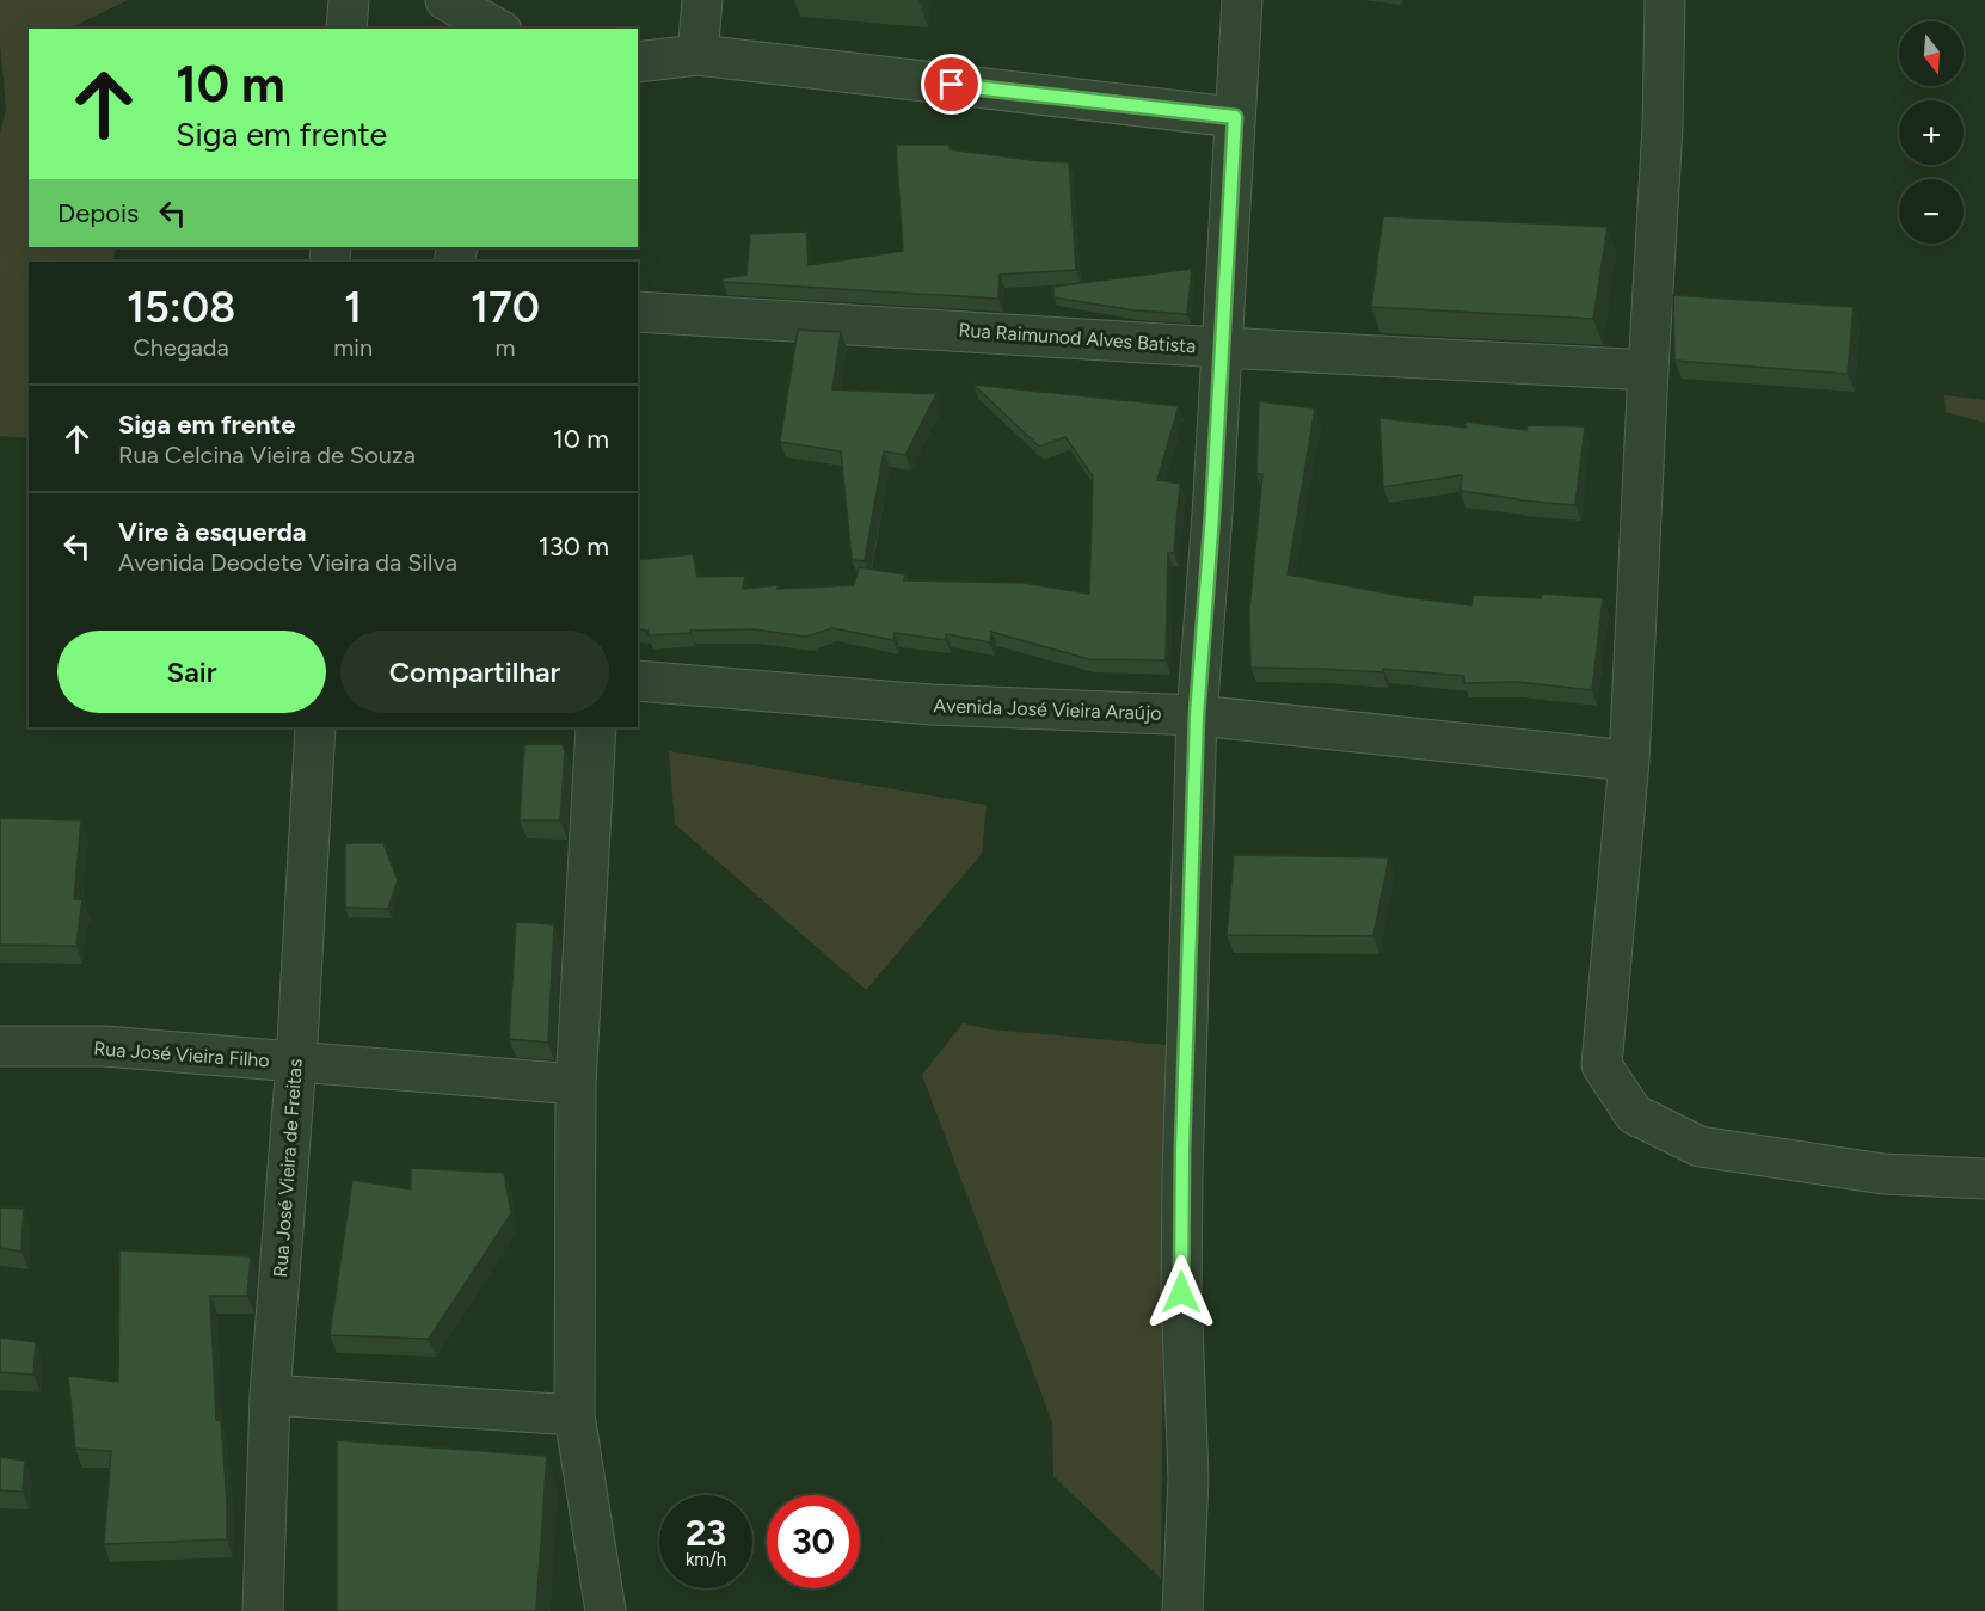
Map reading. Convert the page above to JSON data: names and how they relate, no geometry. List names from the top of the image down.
{
  "streets": {
    "street": [
      "Rua Raimunod Alves Batista",
      "Avenida José Vieira Araújo",
      "Rua José Vieira Filho",
      "Rua José Vieira de Freitas"
    ]
  },
  "crossings": [
    ["Rua José Vieira Filho", "Rua José Vieira de Freitas"]
  ],
  "north": "bottom",
  "page": {
    "map_buttons": ["+", "−"],
    "turn": ["10 m", "Siga em frente"],
    "then": "Depois",
    "eta": [
      "15:08",
      "Chegada",
      "1",
      "min",
      "170",
      "m"
    ],
    "list": [
      {
        "name": "Siga em frente",
        "note": "Rua Celcina Vieira de Souza",
        "value": "10 m"
      },
      {
        "name": "Vire à esquerda",
        "note": "Avenida Deodete Vieira da Silva",
        "value": "130 m"
      }
    ],
    "buttons": ["Sair", "Compartilhar"],
    "speed": "23 km/h",
    "limit": "30"
  }
}
